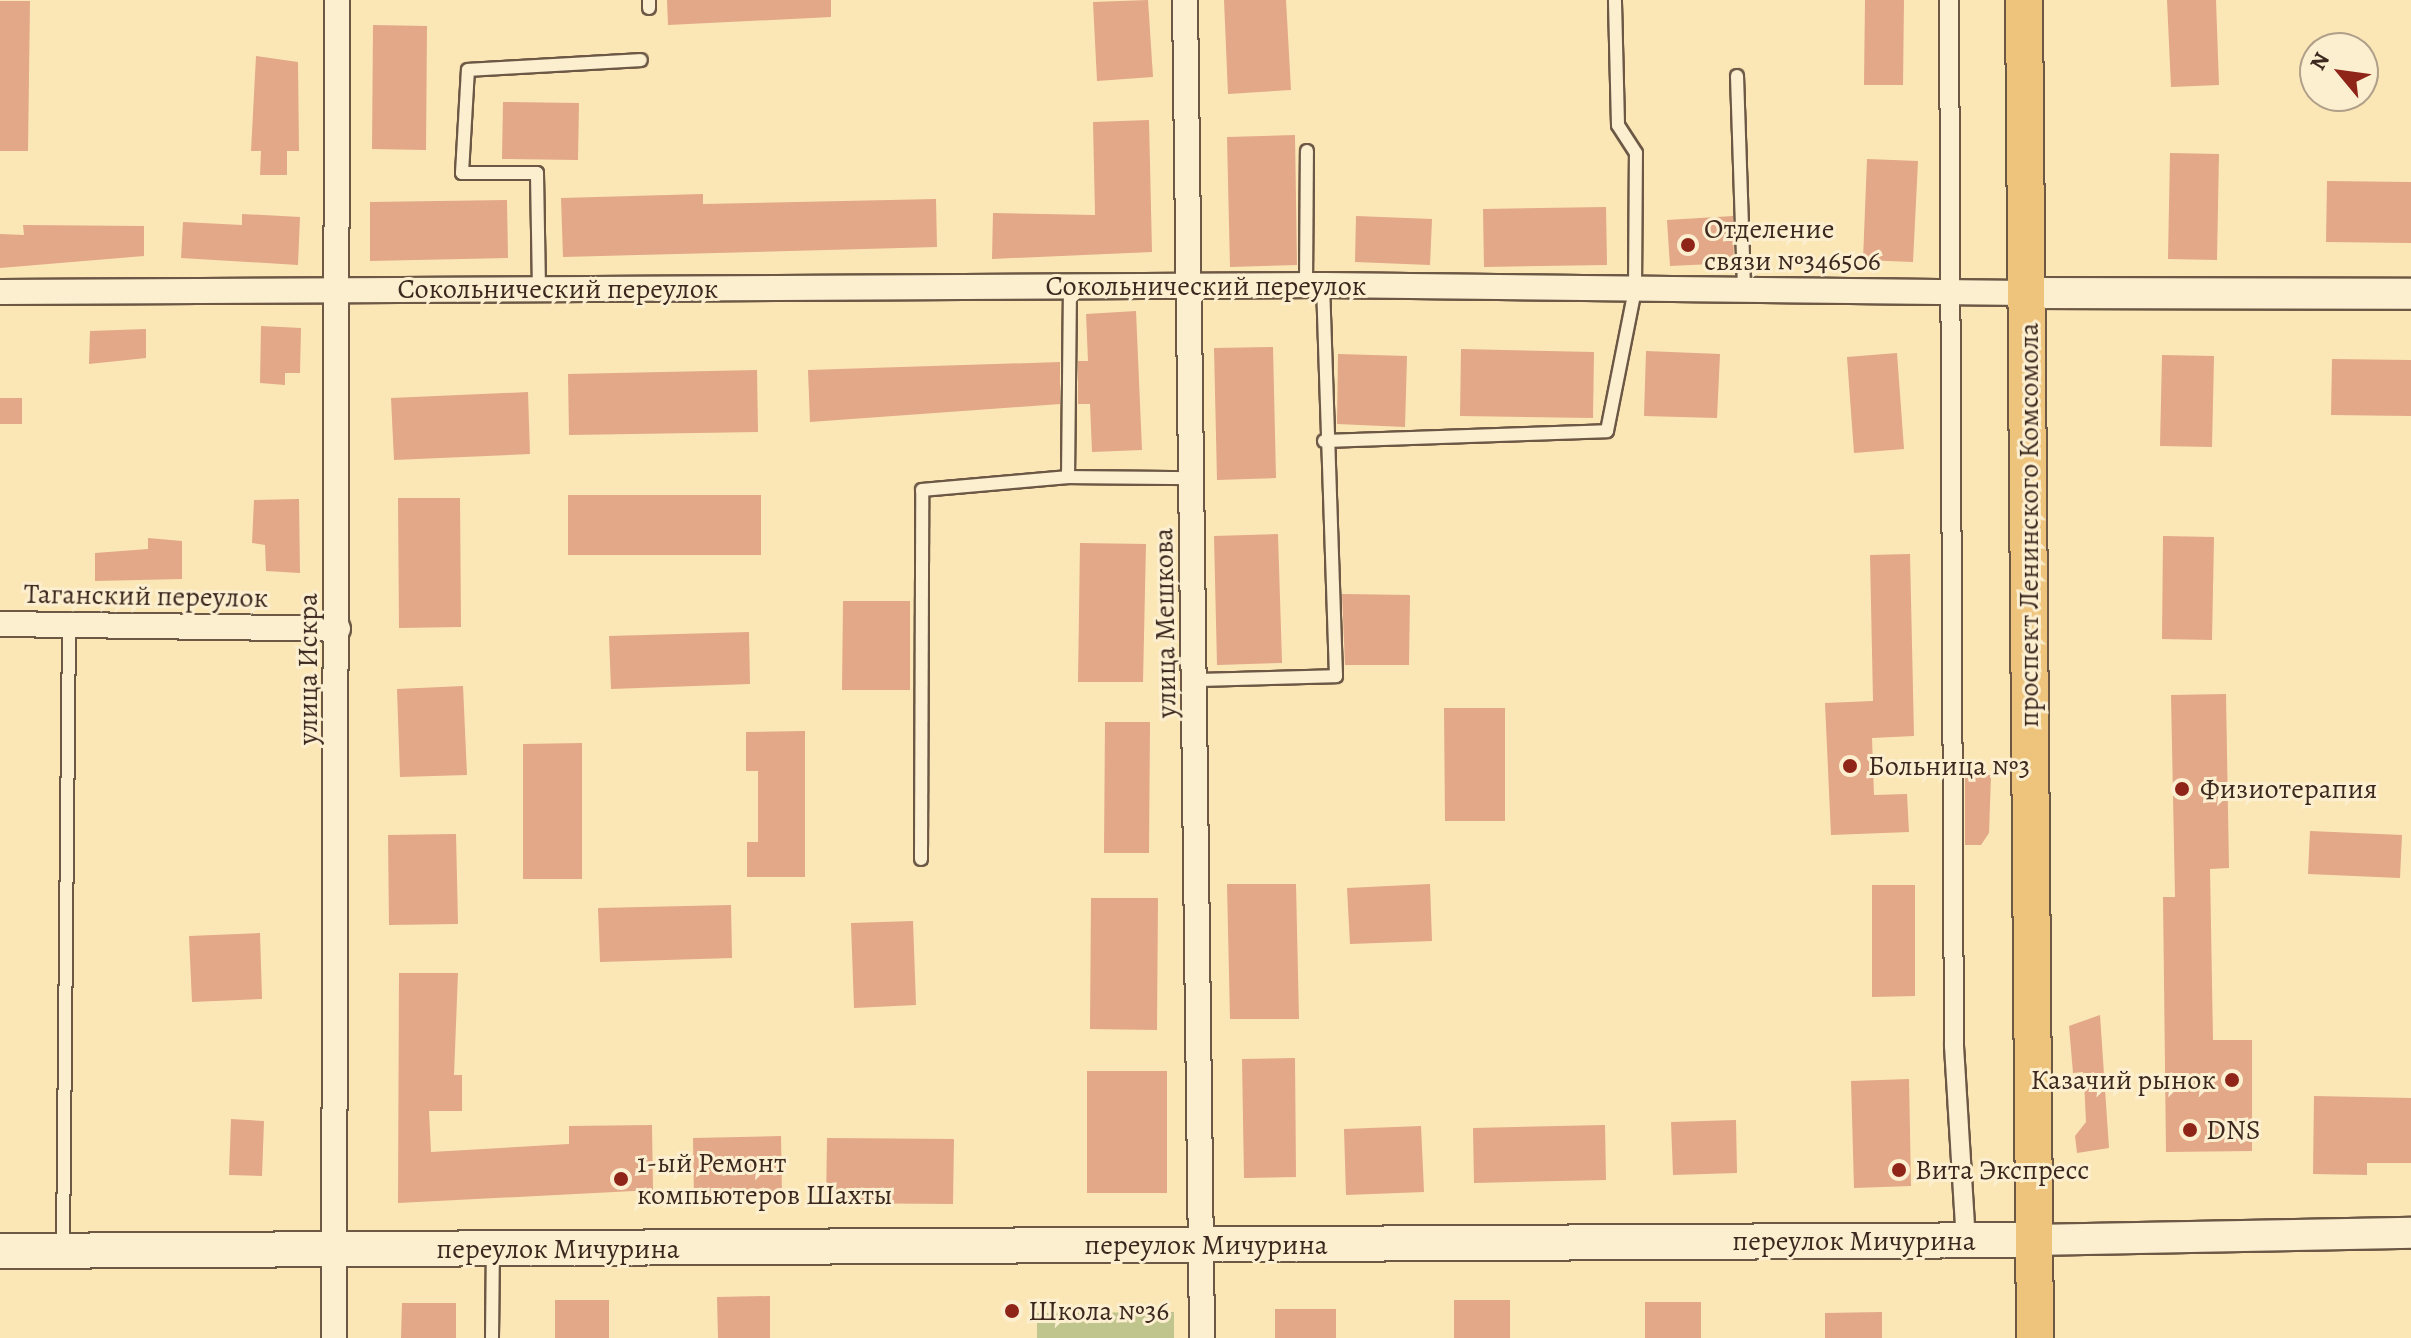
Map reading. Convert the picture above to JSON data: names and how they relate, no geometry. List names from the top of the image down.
{
  "streets": {
    "main road": ["проспект Ленинского Комсомола", "переулок Мичурина"],
    "street": [
      "Сокольнический переулок",
      "Таганский переулок",
      "улица Мешкова",
      "улица Искра"
    ]
  },
  "crossings": [
    ["Сокольнический переулок", "проспект Ленинского Комсомола"],
    ["Сокольнический переулок", "улица Мешкова"],
    ["Сокольнический переулок", "улица Искра"],
    ["проспект Ленинского Комсомола", "переулок Мичурина"],
    ["Таганский переулок", "улица Искра"],
    ["улица Мешкова", "переулок Мичурина"],
    ["улица Искра", "переулок Мичурина"]
  ],
  "places": [
    "Отделение связи №346506",
    "Больница №3",
    "Физиотерапия",
    "Казачий рынок",
    "DNS",
    "Вита Экспресс",
    "1-ый Ремонт компьютеров Шахты",
    "Школа №36"
  ],
  "north": "top left"
}
